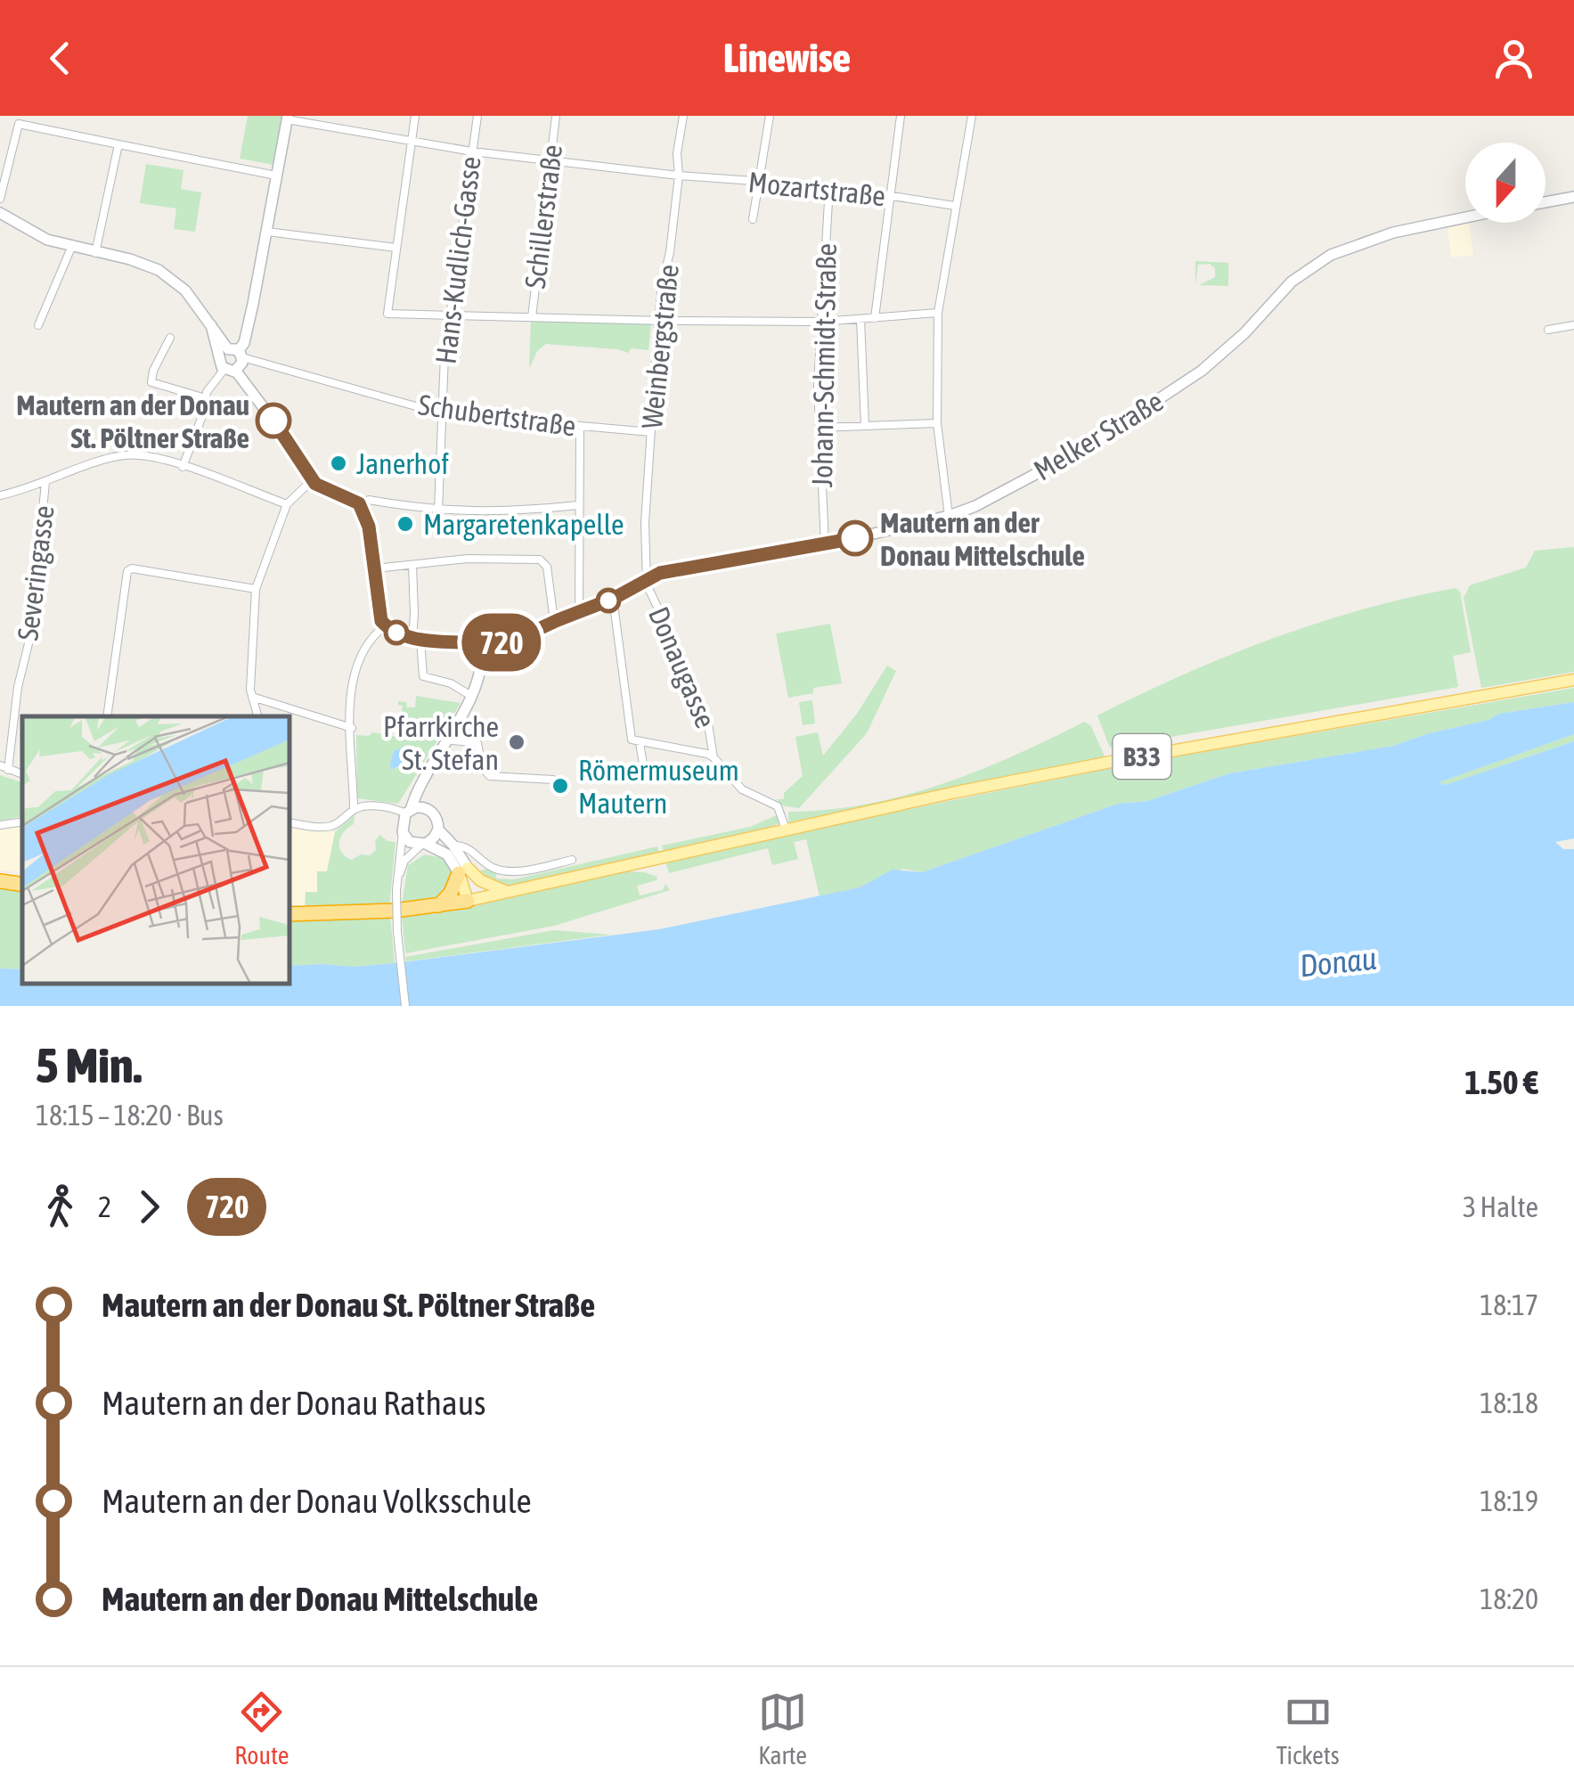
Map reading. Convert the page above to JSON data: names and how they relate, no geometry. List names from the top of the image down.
{
  "streets": {
    "highway": ["B33"],
    "street": [
      "Mozartstraße",
      "Schillerstraße",
      "Hans-Kudlich-Gasse",
      "Weinbergstraße",
      "Johann-Schmidt-Straße",
      "Schubertstraße",
      "Melker Straße",
      "Severingasse",
      "Donaugasse"
    ]
  },
  "crossings": [
    ["Mozartstraße", "Schillerstraße"],
    ["Mozartstraße", "Hans-Kudlich-Gasse"],
    ["Mozartstraße", "Weinbergstraße"],
    ["Mozartstraße", "Johann-Schmidt-Straße"],
    ["Hans-Kudlich-Gasse", "Schubertstraße"],
    ["Weinbergstraße", "Schubertstraße"],
    ["Weinbergstraße", "Melker Straße"],
    ["Weinbergstraße", "Donaugasse"],
    ["Johann-Schmidt-Straße", "Melker Straße"],
    ["Melker Straße", "Donaugasse"],
    ["Donaugasse", "B33"]
  ],
  "water": ["Donau"],
  "places": [
    "Mautern an der Donau St. Pöltner Straße",
    "Janerhof",
    "Margaretenkapelle",
    "Mautern an der Donau Mittelschule",
    "Pfarrkirche St. Stefan",
    "Römermuseum Mautern"
  ],
  "lines": ["bus line 720"],
  "north": "bottom",
  "page": {
    "header": "Linewise",
    "on_map": "720",
    "heading": ["5 Min.", "18:15 – 18:20 · Bus", "1.50 €"],
    "legs": ["2", "720", "3 Halte"],
    "list": [
      {
        "name": "Mautern an der Donau St. Pöltner Straße",
        "value": "18:17"
      },
      {
        "name": "Mautern an der Donau Rathaus",
        "value": "18:18"
      },
      {
        "name": "Mautern an der Donau Volksschule",
        "value": "18:19"
      },
      {
        "name": "Mautern an der Donau Mittelschule",
        "value": "18:20"
      }
    ],
    "tabs": ["Route", "Karte", "Tickets"]
  }
}
